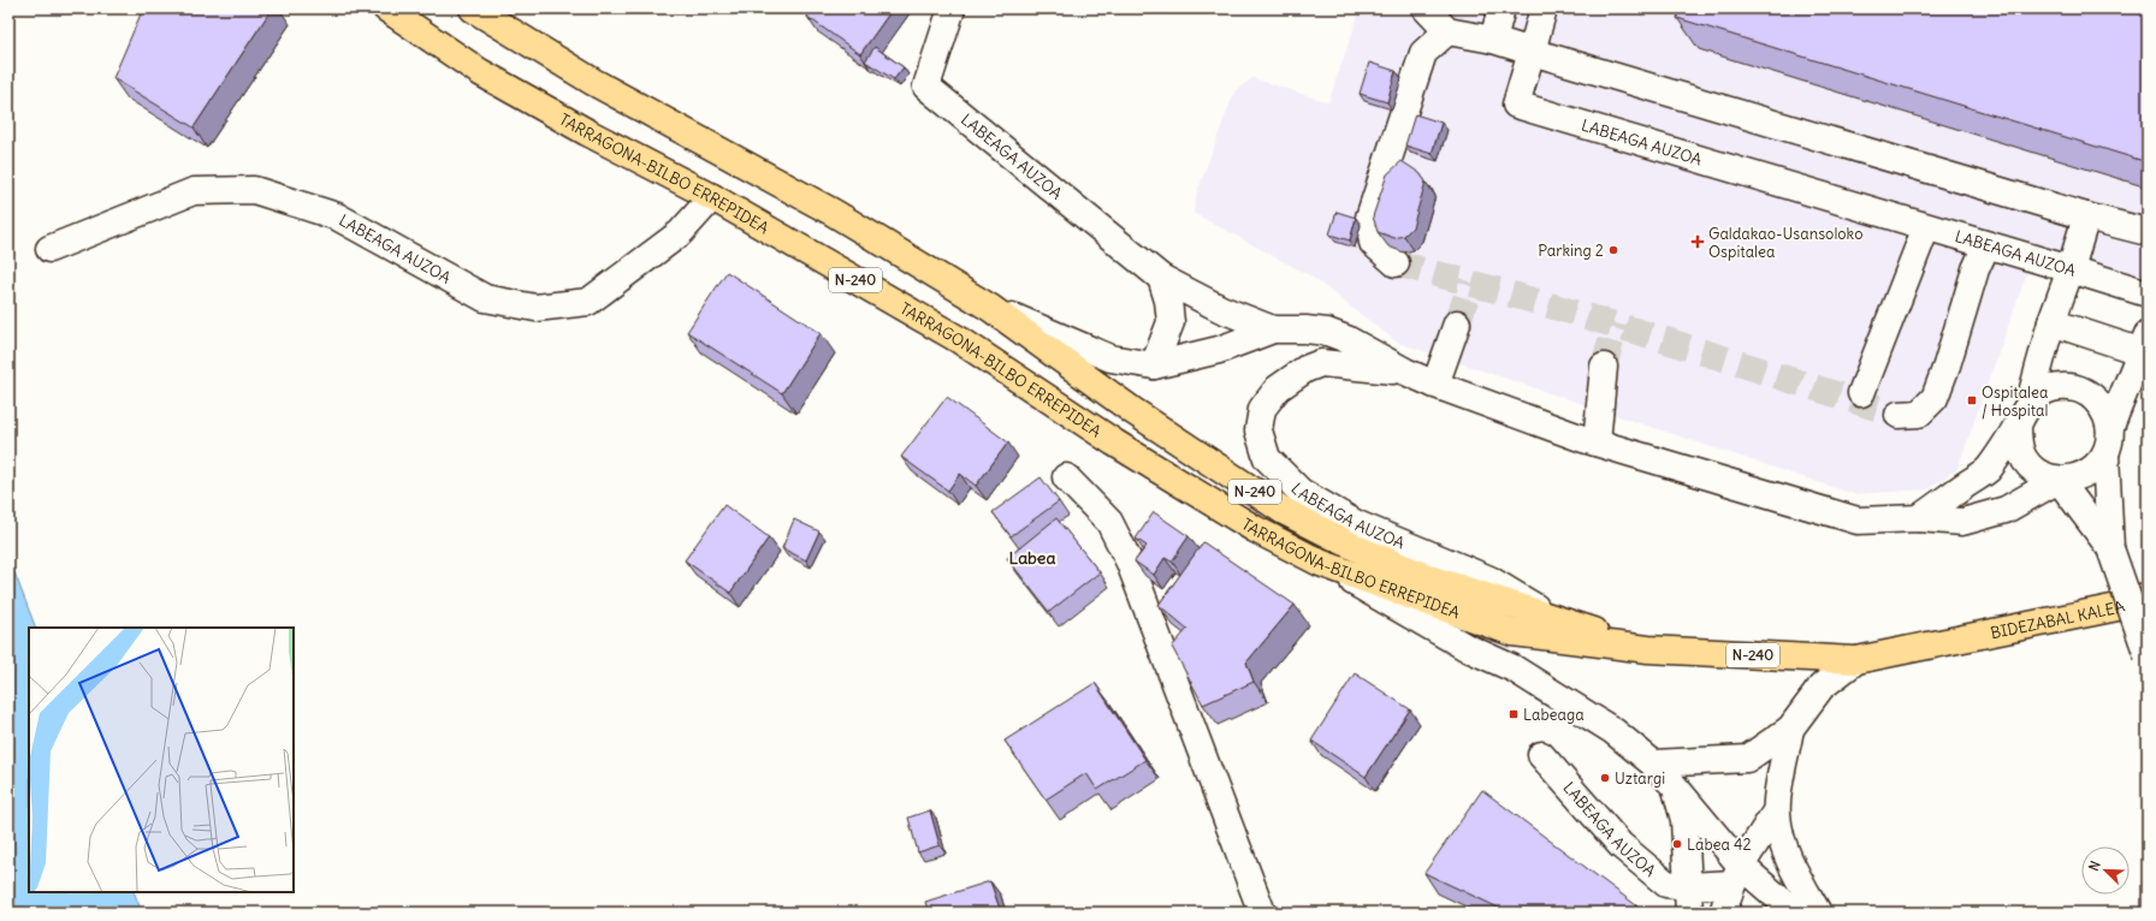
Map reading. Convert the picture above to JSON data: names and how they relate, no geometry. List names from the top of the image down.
{
  "streets": {
    "highway": ["TARRAGONA-BILBO ERREPIDEA", "N-240", "BIDEZABAL KALEA"],
    "street": ["LABEAGA AUZOA"]
  },
  "crossings": [
    ["LABEAGA AUZOA", "TARRAGONA-BILBO ERREPIDEA"],
    ["TARRAGONA-BILBO ERREPIDEA", "BIDEZABAL KALEA"]
  ],
  "districts": ["Labea"],
  "places": {
    "health": ["Galdakao-Usansoloko Ospitalea"],
    "other": ["Parking 2", "Uztargi", "Labea 42"],
    "transit": ["Ospitalea / Hospital", "Labeaga"]
  },
  "north": "top left"
}
